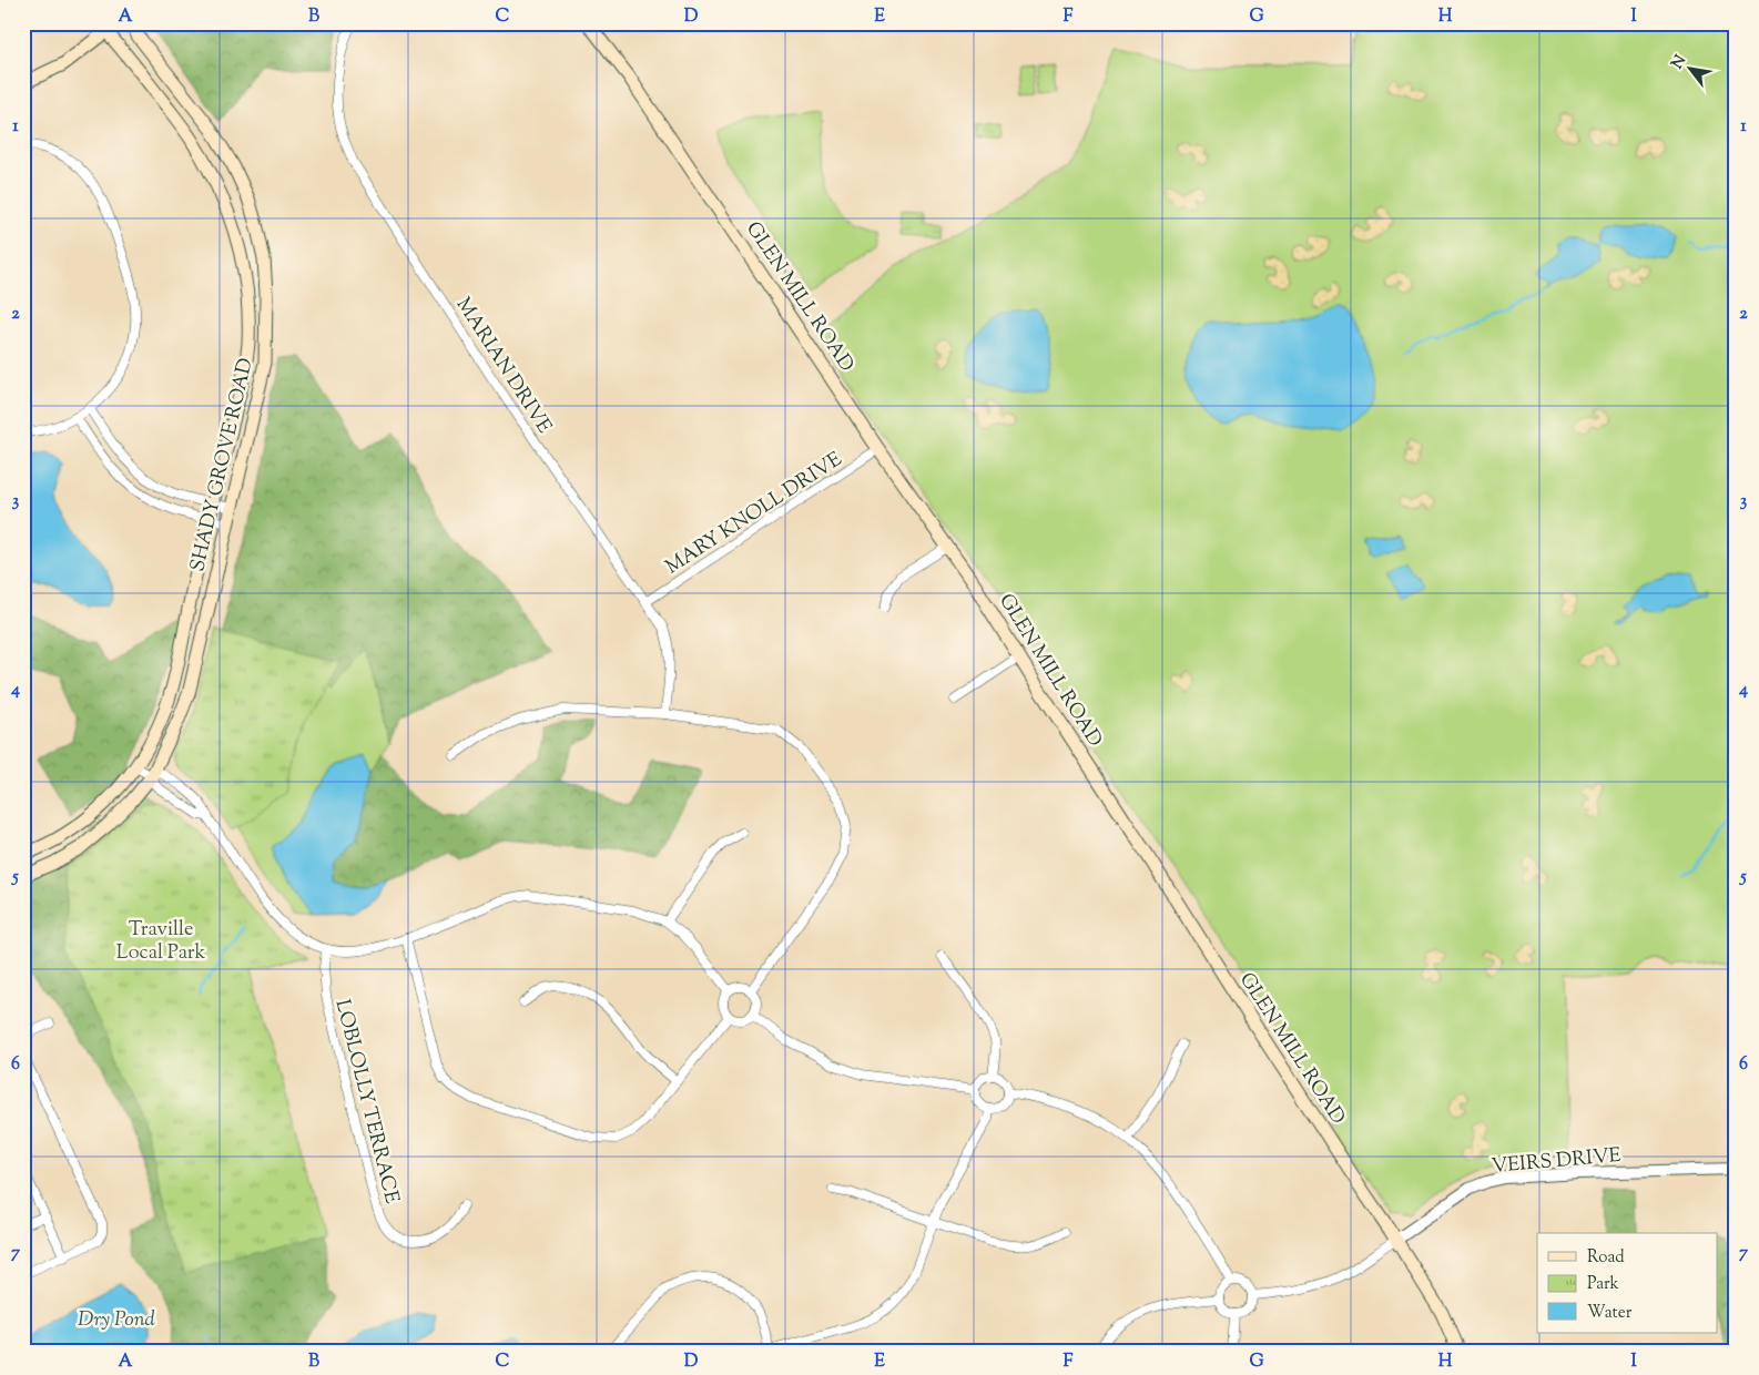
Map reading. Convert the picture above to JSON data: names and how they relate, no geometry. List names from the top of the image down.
{
  "streets": {
    "main road": ["GLEN MILL ROAD", "SHADY GROVE ROAD"],
    "street": [
      "MARIAN DRIVE",
      "MARY KNOLL DRIVE",
      "LOBLOLLY TERRACE",
      "VEIRS DRIVE"
    ]
  },
  "crossings": [
    ["GLEN MILL ROAD", "MARY KNOLL DRIVE"],
    ["GLEN MILL ROAD", "VEIRS DRIVE"],
    ["MARIAN DRIVE", "MARY KNOLL DRIVE"]
  ],
  "water": ["Dry Pond"],
  "parks": ["Traville Local Park"],
  "legend": ["Road", "Park", "Water"],
  "north": "top left",
  "grid": {
    "columns": [
      "A",
      "B",
      "C",
      "D",
      "E",
      "F",
      "G",
      "H",
      "I"
    ],
    "rows": [
      "1",
      "2",
      "3",
      "4",
      "5",
      "6",
      "7"
    ]
  }
}
